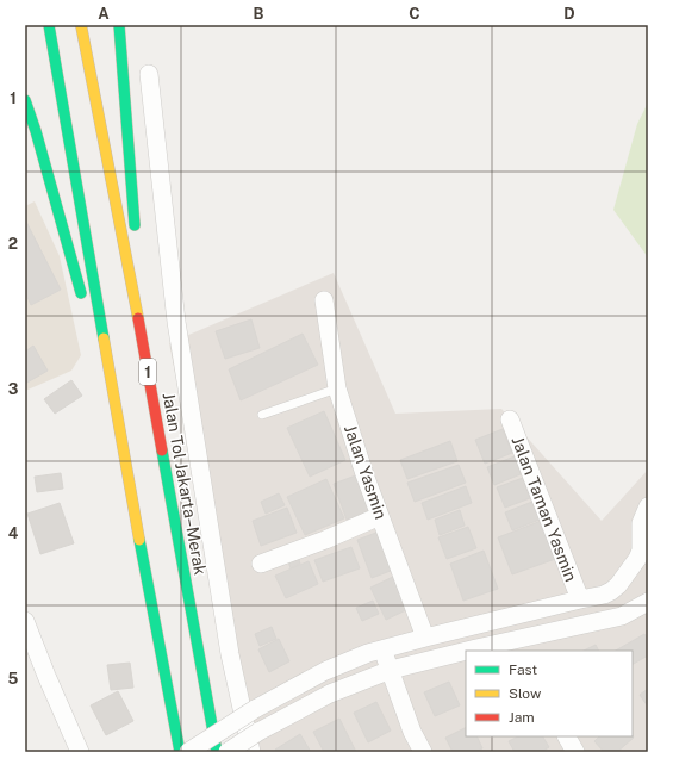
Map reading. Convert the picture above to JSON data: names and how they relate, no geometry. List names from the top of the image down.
{
  "streets": {
    "highway": ["1", "Jalan Tol Jakarta–Merak"],
    "street": ["Jalan Yasmin", "Jalan Taman Yasmin"]
  },
  "legend": ["Fast", "Slow", "Jam"],
  "grid": {
    "columns": [
      "A",
      "B",
      "C",
      "D"
    ],
    "rows": [
      "1",
      "2",
      "3",
      "4",
      "5"
    ]
  }
}
